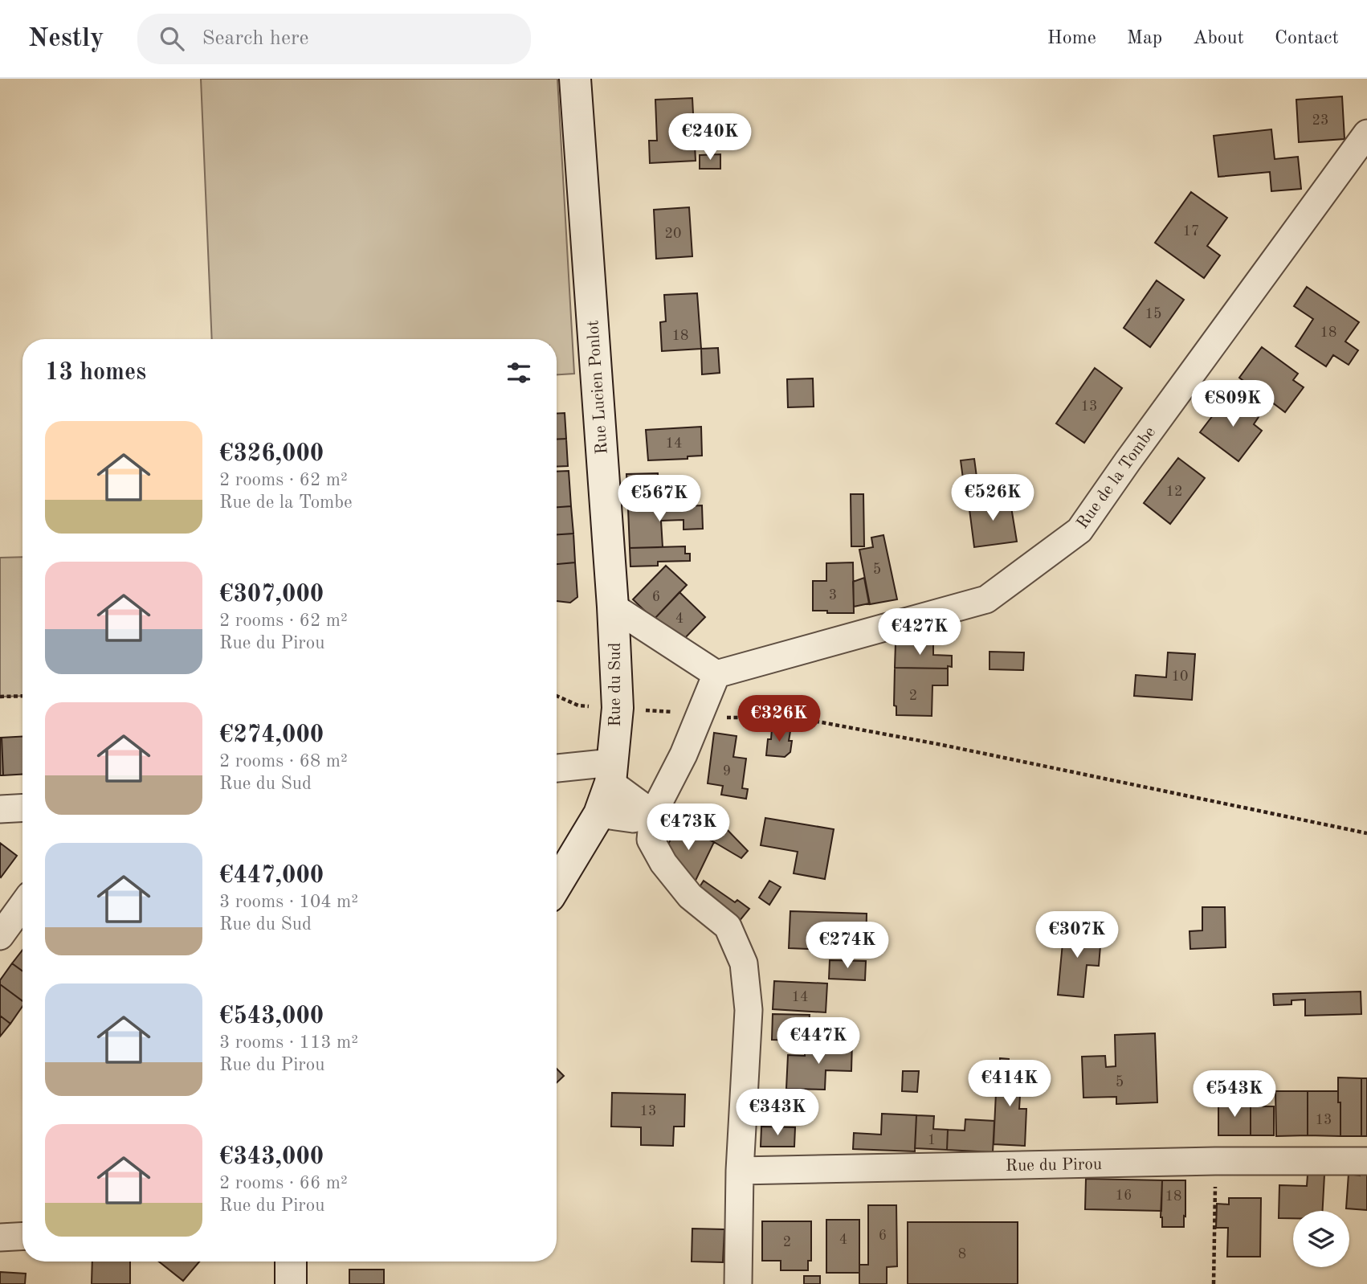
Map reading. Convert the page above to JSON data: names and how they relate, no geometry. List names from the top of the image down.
{
  "streets": {
    "main road": ["Rue Lucien Ponlot", "Rue du Sud"],
    "street": ["Rue de la Tombe", "Rue du Pirou"]
  },
  "crossings": [
    ["Rue Lucien Ponlot", "Rue du Sud"]
  ],
  "house_numbers": [
    "23",
    "17",
    "20",
    "15",
    "18",
    "18",
    "13",
    "14",
    "12",
    "5",
    "3",
    "6",
    "4",
    "10",
    "2",
    "9",
    "14",
    "5",
    "13",
    "13",
    "1",
    "16",
    "18",
    "6",
    "4",
    "2",
    "8"
  ],
  "page": {
    "header": "Nestly",
    "search": "Search here",
    "nav": [
      "Home",
      "Map",
      "About",
      "Contact"
    ],
    "price": [
      "€240K",
      "€809K",
      "€526K",
      "€567K",
      "€427K",
      "€326K",
      "€473K",
      "€307K",
      "€274K",
      "€447K",
      "€414K",
      "€543K",
      "€343K"
    ],
    "heading": "13 homes",
    "list": [
      {
        "name": "€326,000",
        "note": "2 rooms · 62 m² · Rue de la Tombe"
      },
      {
        "name": "€307,000",
        "note": "2 rooms · 62 m² · Rue du Pirou"
      },
      {
        "name": "€274,000",
        "note": "2 rooms · 68 m² · Rue du Sud"
      },
      {
        "name": "€447,000",
        "note": "3 rooms · 104 m² · Rue du Sud"
      },
      {
        "name": "€543,000",
        "note": "3 rooms · 113 m² · Rue du Pirou"
      },
      {
        "name": "€343,000",
        "note": "2 rooms · 66 m² · Rue du Pirou"
      }
    ]
  }
}
